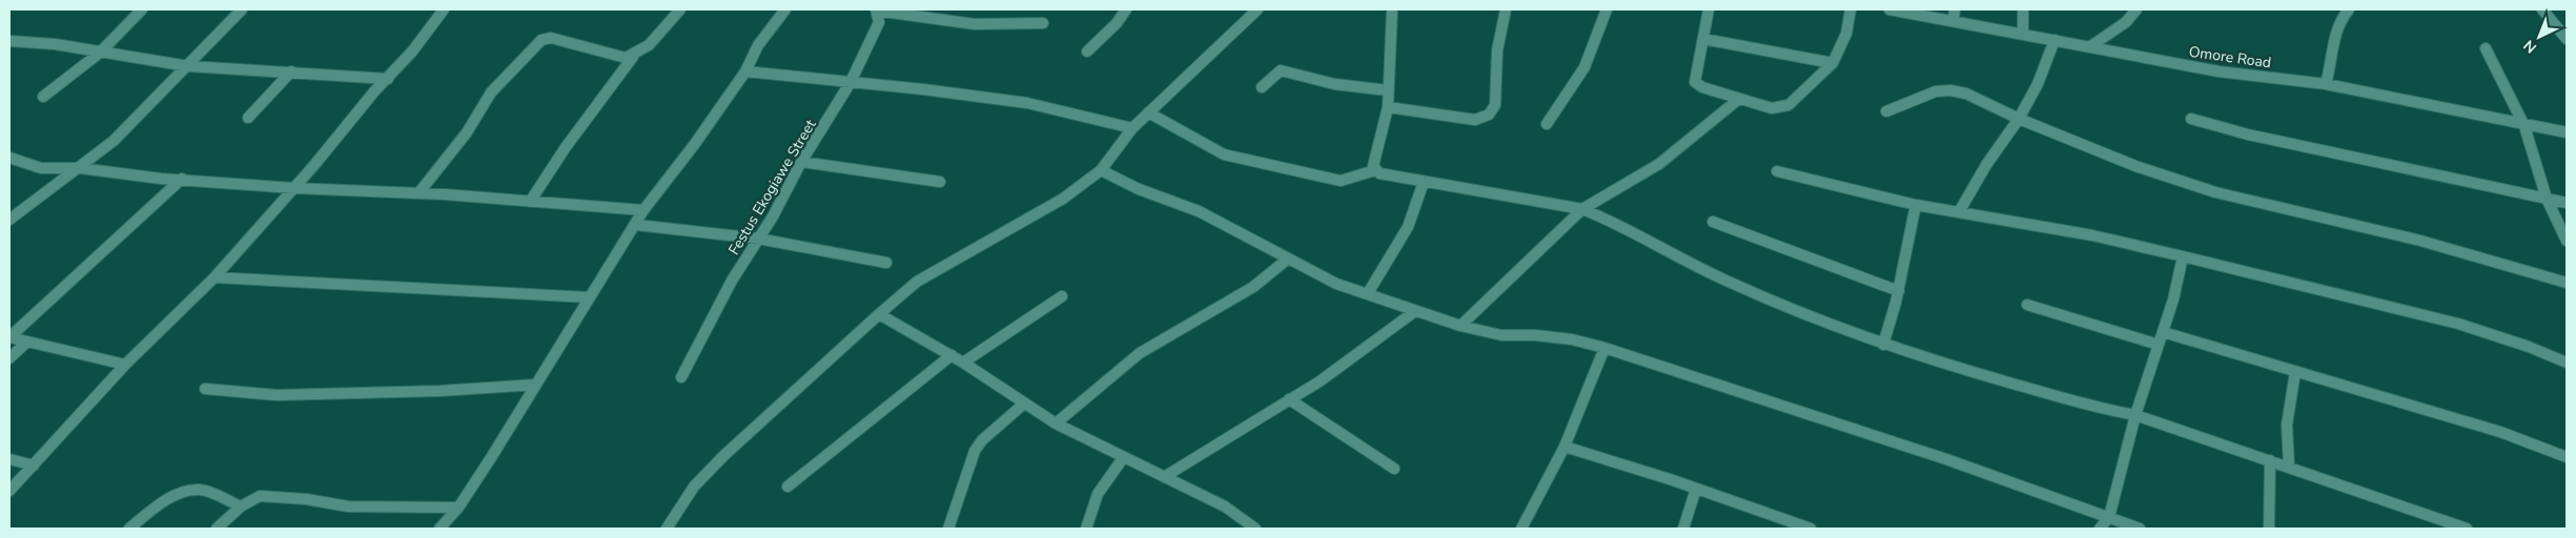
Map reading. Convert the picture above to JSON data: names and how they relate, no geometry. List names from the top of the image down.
{
  "streets": {
    "street": ["Omore Road", "Festus Ekogiawe Street"]
  },
  "north": "bottom left"
}
